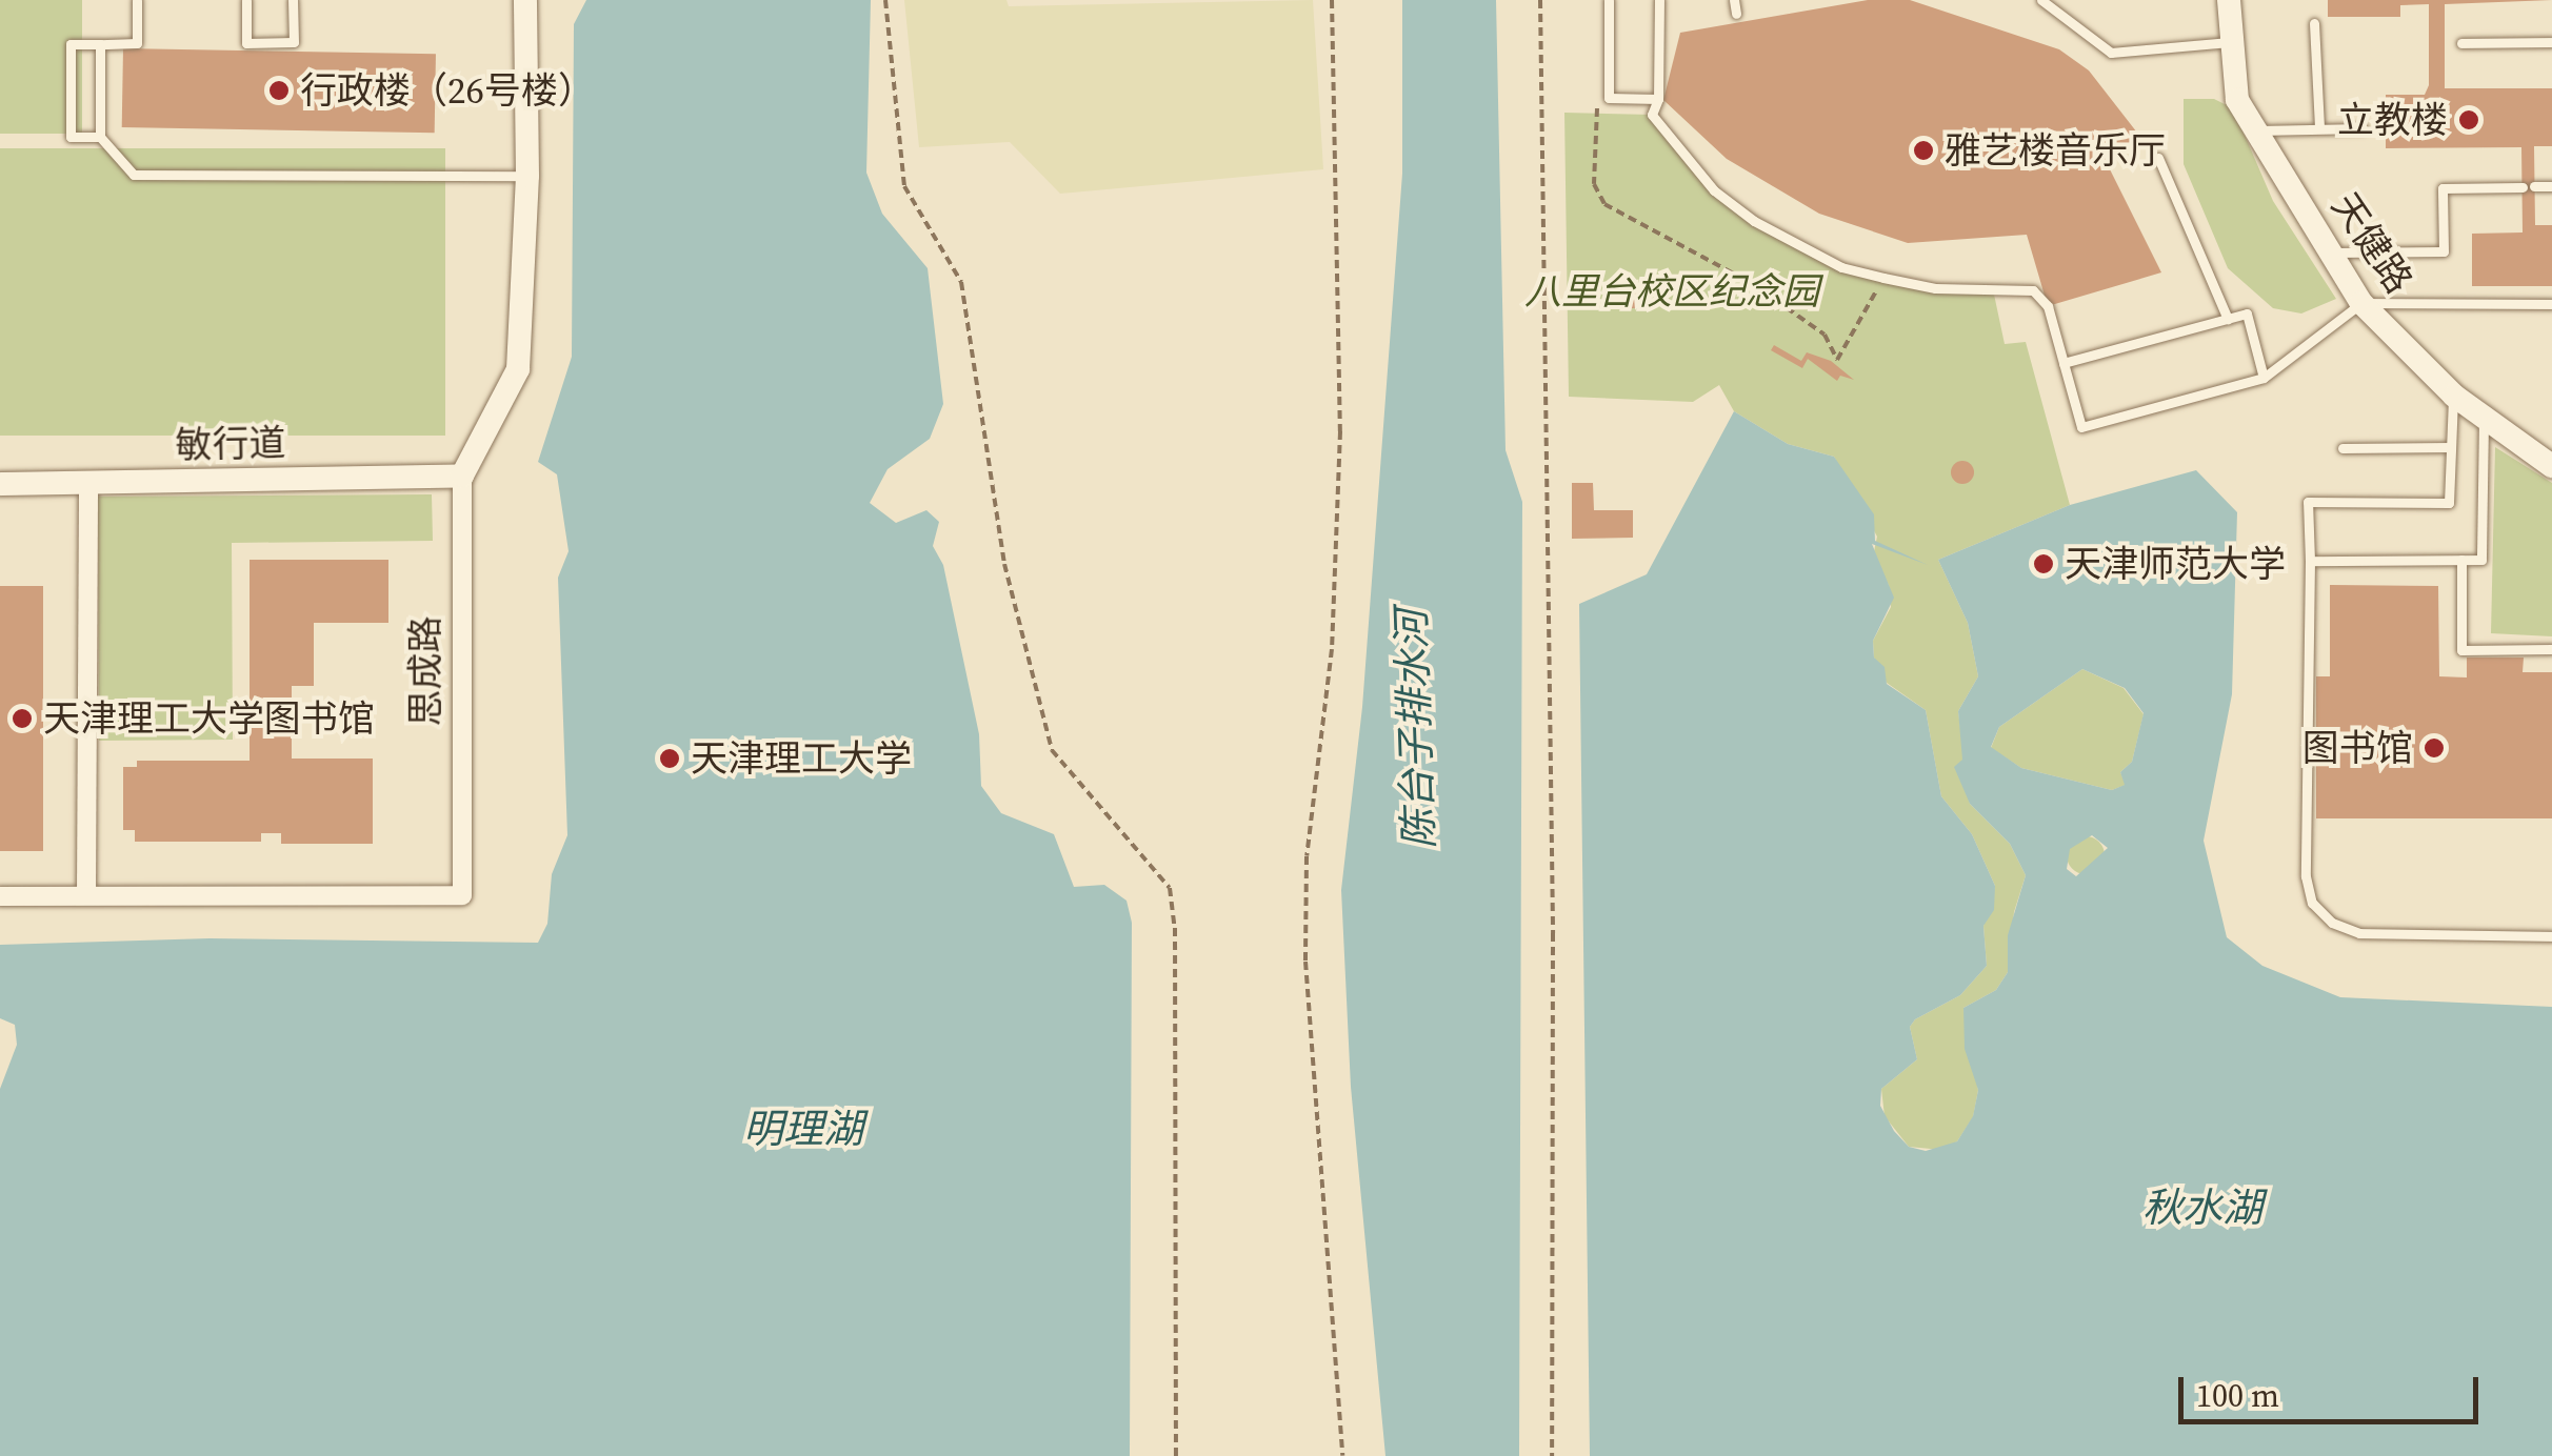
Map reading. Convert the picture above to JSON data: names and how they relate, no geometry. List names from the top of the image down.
{
  "streets": {
    "street": ["天健路", "敏行道", "思成路"]
  },
  "crossings": [
    ["敏行道", "思成路"]
  ],
  "water": ["陈台子排水河", "明理湖", "秋水湖"],
  "parks": ["八里台校区纪念园"],
  "places": [
    "行政楼（26号楼）",
    "立教楼",
    "雅艺楼音乐厅",
    "天津师范大学",
    "天津理工大学图书馆",
    "图书馆",
    "天津理工大学"
  ],
  "scale_bar": "100 m"
}
